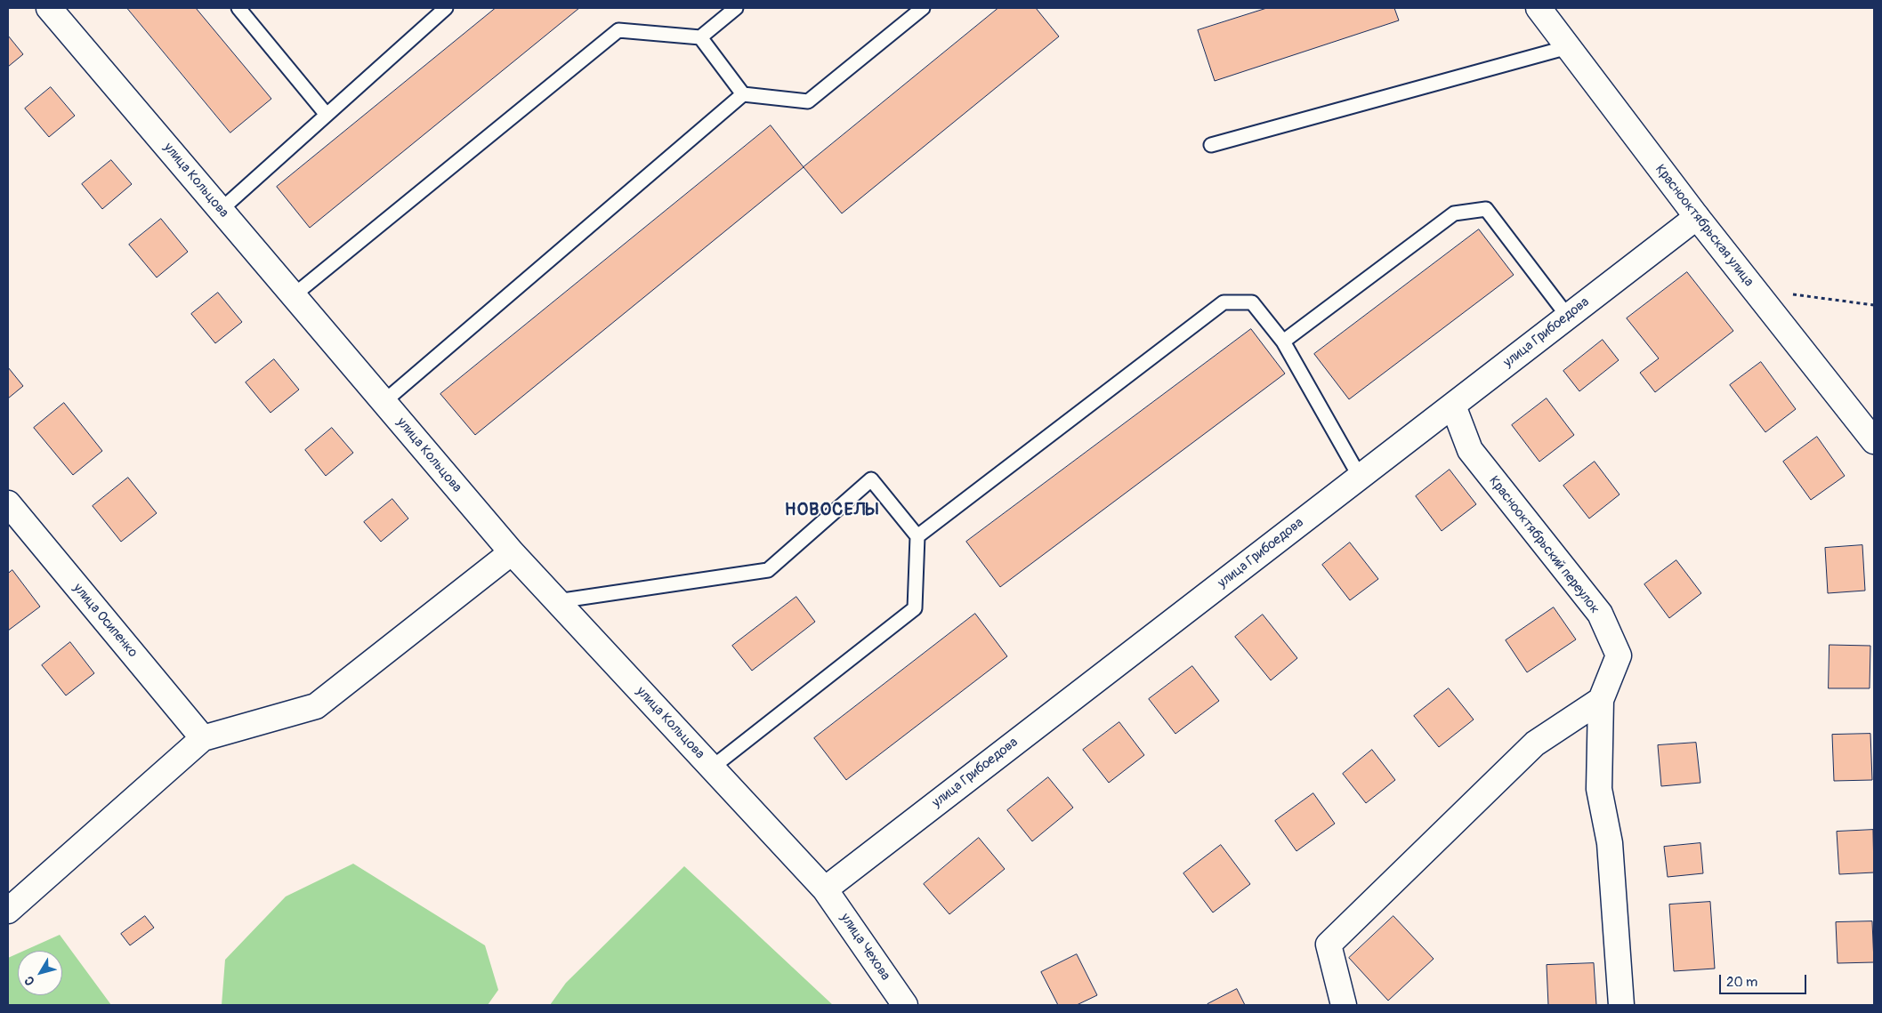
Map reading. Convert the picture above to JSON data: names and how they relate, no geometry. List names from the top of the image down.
{
  "streets": {
    "street": [
      "улица Кольцова",
      "Краснооктябрьская улица",
      "улица Грибоедова",
      "Краснооктябрьский переулок",
      "улица Осипенко",
      "улица Чехова"
    ]
  },
  "crossings": [
    ["улица Кольцова", "улица Грибоедова"],
    ["улица Кольцова", "улица Чехова"],
    ["Краснооктябрьская улица", "улица Грибоедова"],
    ["улица Грибоедова", "Краснооктябрьский переулок"],
    ["улица Грибоедова", "улица Чехова"]
  ],
  "districts": ["НОВОСЕЛЫ"],
  "scale_bar": "20 m",
  "north": "bottom left"
}
